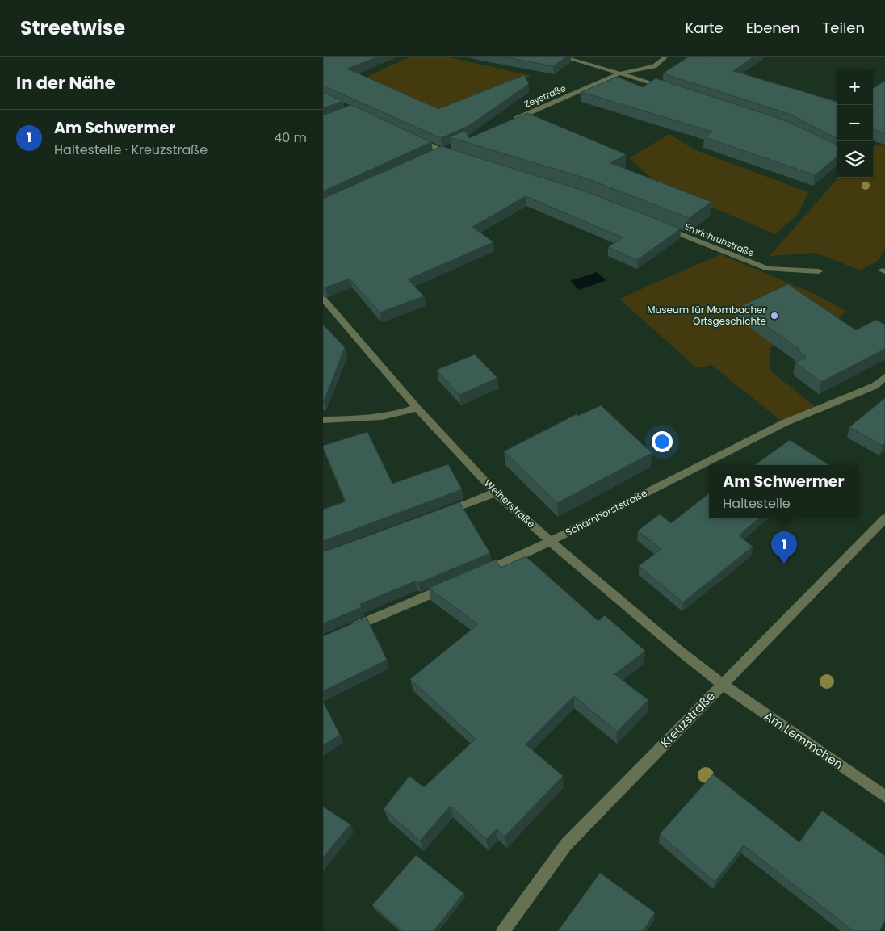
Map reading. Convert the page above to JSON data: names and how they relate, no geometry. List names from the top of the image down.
{
  "streets": {
    "street": [
      "Zeystraße",
      "Emrichruhstraße",
      "Weiherstraße",
      "Scharnhorststraße",
      "Kreuzstraße",
      "Am Lemmchen"
    ]
  },
  "crossings": [
    ["Weiherstraße", "Scharnhorststraße"],
    ["Weiherstraße", "Kreuzstraße"],
    ["Weiherstraße", "Am Lemmchen"],
    ["Kreuzstraße", "Am Lemmchen"]
  ],
  "places": ["Museum für Mombacher Ortsgeschichte"],
  "page": {
    "header": "Streetwise",
    "nav": ["Karte", "Ebenen", "Teilen"],
    "heading": "In der Nähe",
    "map_buttons": ["+", "−"],
    "list": [
      {
        "mark": "1",
        "name": "Am Schwermer",
        "note": "Haltestelle · Kreuzstraße",
        "value": "40 m"
      }
    ],
    "popup": ["Am Schwermer", "Haltestelle"],
    "pins": "1"
  }
}
